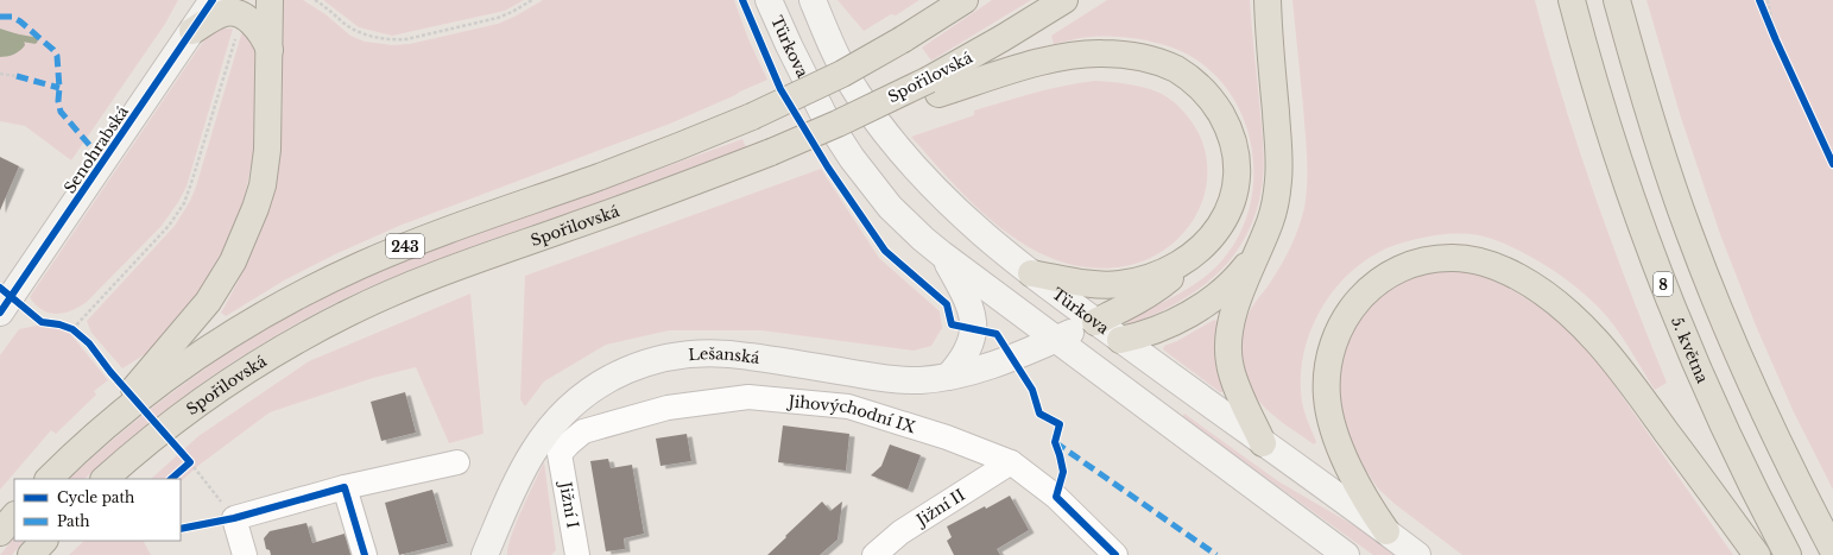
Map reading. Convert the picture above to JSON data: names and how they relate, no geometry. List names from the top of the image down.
{
  "streets": {
    "highway": [
      "Spořilovská",
      "243",
      "8",
      "5. května"
    ],
    "main road": ["Türkova", "Senohrabská", "Lešanská"],
    "street": ["Jihovýchodní IX", "Jižní I", "Jižní II"]
  },
  "crossings": [
    ["Türkova", "Lešanská"],
    ["Jihovýchodní IX", "Jižní I"],
    ["Jihovýchodní IX", "Jižní II"]
  ],
  "legend": ["Cycle path", "Path"]
}
